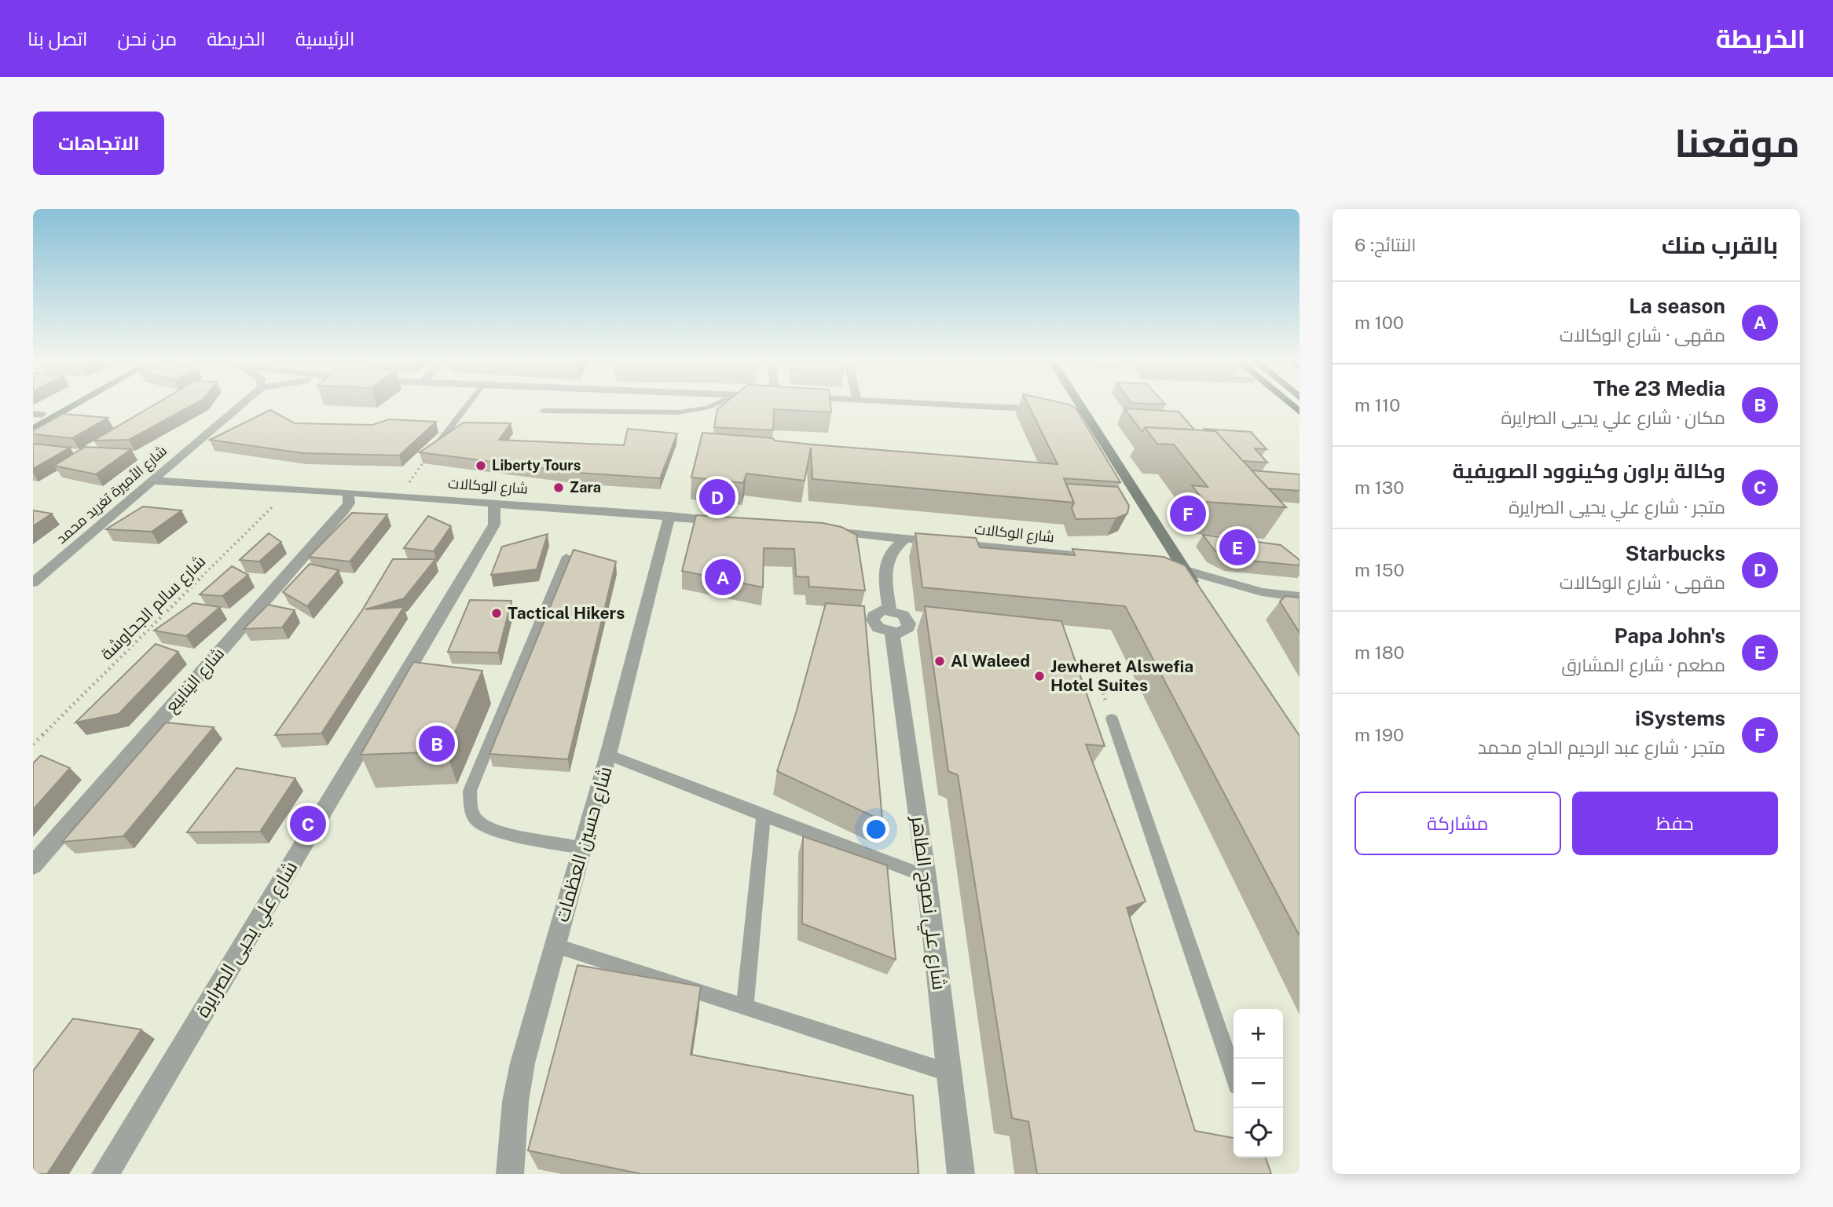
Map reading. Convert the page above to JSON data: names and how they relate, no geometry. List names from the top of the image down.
{
  "streets": {
    "street": [
      "شارع الوكالات",
      "شارع الأميرة تغريد محمد",
      "شارع الينابيع",
      "شارع حسين العظمات",
      "شارع علي نصوح الطاهر",
      "شارع علي يحيى الصرايرة"
    ],
    "path": ["شارع سالم الجحاوشة"]
  },
  "crossings": [
    ["شارع الوكالات", "شارع الأميرة تغريد محمد"],
    ["شارع الوكالات", "شارع سالم الجحاوشة"],
    ["شارع الوكالات", "شارع الينابيع"],
    ["شارع الوكالات", "شارع حسين العظمات"],
    ["شارع الوكالات", "شارع علي نصوح الطاهر"],
    ["شارع الوكالات", "شارع علي يحيى الصرايرة"]
  ],
  "places": [
    "Liberty Tours",
    "Zara",
    "Tactical Hikers",
    "Al Waleed",
    "Jewheret Alswefia Hotel Suites"
  ],
  "page": {
    "header": "الخريطة",
    "nav": [
      "الرئيسية",
      "الخريطة",
      "من نحن",
      "اتصل بنا"
    ],
    "title": "موقعنا",
    "buttons": [
      "الاتجاهات",
      ["حفظ", "مشاركة"]
    ],
    "heading": ["بالقرب منك", "النتائج: 6"],
    "list": [
      {
        "mark": "A",
        "name": "La season",
        "note": "مقهى · شارع الوكالات",
        "value": "100 m"
      },
      {
        "mark": "B",
        "name": "The 23 Media",
        "note": "مكان · شارع علي يحيى الصرايرة",
        "value": "110 m"
      },
      {
        "mark": "C",
        "name": "وكالة براون وكينوود الصويفية",
        "note": "متجر · شارع علي يحيى الصرايرة",
        "value": "130 m"
      },
      {
        "mark": "D",
        "name": "Starbucks",
        "note": "مقهى · شارع الوكالات",
        "value": "150 m"
      },
      {
        "mark": "E",
        "name": "Papa John's",
        "note": "مطعم · شارع المشارق",
        "value": "180 m"
      },
      {
        "mark": "F",
        "name": "iSystems",
        "note": "متجر · شارع عبد الرحيم الحاج محمد",
        "value": "190 m"
      }
    ],
    "pins": [
      "D",
      "F",
      "E",
      "A",
      "B",
      "C"
    ],
    "map_buttons": ["+", "−"]
  }
}
